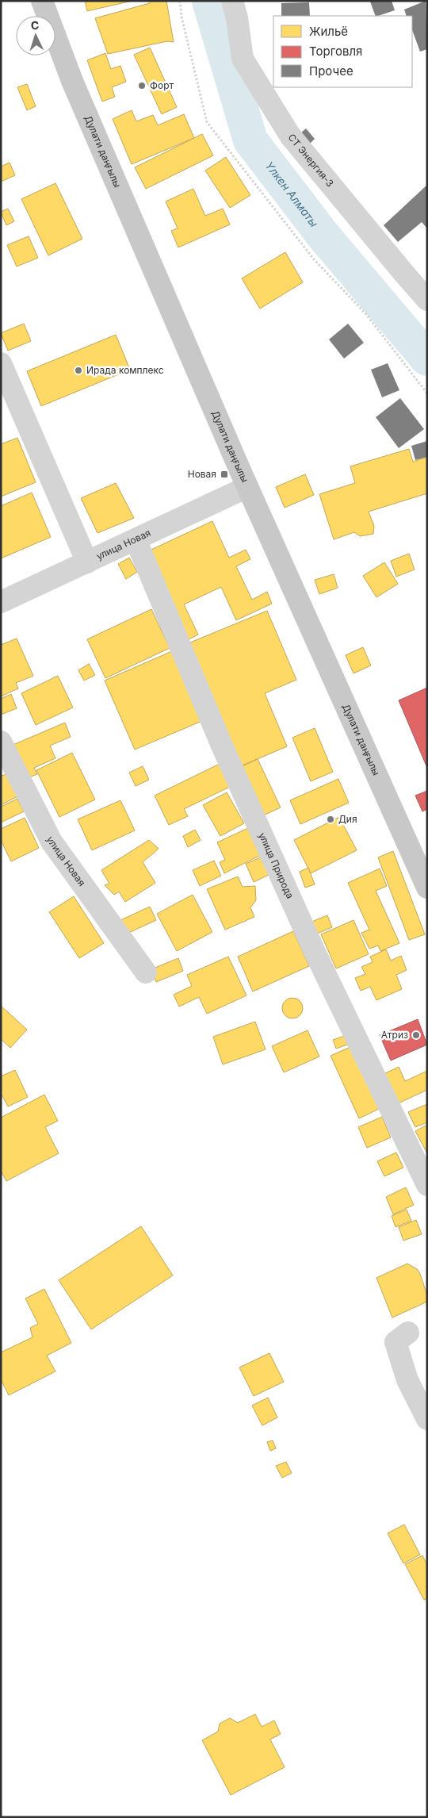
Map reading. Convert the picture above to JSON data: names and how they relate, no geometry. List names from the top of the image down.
{
  "streets": {
    "main road": ["Дулати даңғылы"],
    "street": ["СТ Энергия-3", "улица Новая", "улица Природа"]
  },
  "crossings": [
    ["Дулати даңғылы", "улица Новая"],
    ["улица Новая", "улица Природа"]
  ],
  "water": ["Үлкен Алматы"],
  "places": {
    "other": [
      "Форт",
      "Ирада комплекс",
      "Дия",
      "Атриз"
    ],
    "transit": ["Новая"]
  },
  "legend": ["Жильё", "Торговля", "Прочее"],
  "north": "top"
}
